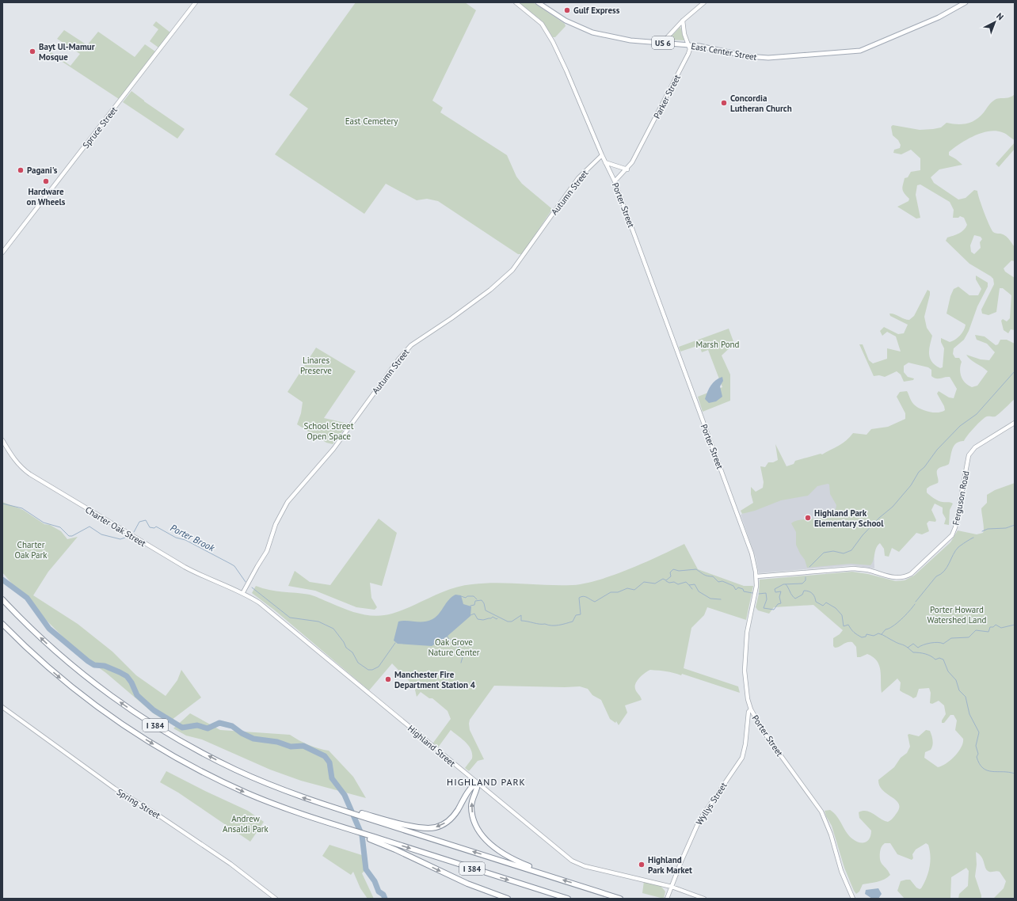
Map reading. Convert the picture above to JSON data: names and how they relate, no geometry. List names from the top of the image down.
{
  "streets": {
    "highway": ["I 384"],
    "main road": ["US 6", "East Center Street"],
    "street": [
      "Parker Street",
      "Spruce Street",
      "Autumn Street",
      "Porter Street",
      "Ferguson Road",
      "Charter Oak Street",
      "Highland Street",
      "Spring Street",
      "Wyllys Street"
    ]
  },
  "crossings": [
    ["East Center Street", "Parker Street"],
    ["Parker Street", "Porter Street"],
    ["Autumn Street", "Porter Street"],
    ["Autumn Street", "Charter Oak Street"],
    ["Autumn Street", "Highland Street"],
    ["Porter Street", "Ferguson Road"],
    ["Porter Street", "Wyllys Street"],
    ["Charter Oak Street", "Highland Street"],
    ["Highland Street", "Wyllys Street"]
  ],
  "districts": ["HIGHLAND PARK"],
  "water": ["Porter Brook"],
  "parks": [
    "East Cemetery",
    "Marsh Pond",
    "Linares Preserve",
    "School Street Open Space",
    "Charter Oak Park",
    "Porter Howard Watershed Land",
    "Oak Grove Nature Center",
    "Andrew Ansaldi Park"
  ],
  "places": [
    "Gulf Express",
    "Bayt Ul-Mamur Mosque",
    "Concordia Lutheran Church",
    "Pagani's",
    "Hardware on Wheels",
    "Highland Park Elementary School",
    "Manchester Fire Department Station 4",
    "Highland Park Market"
  ],
  "north": "top right"
}
